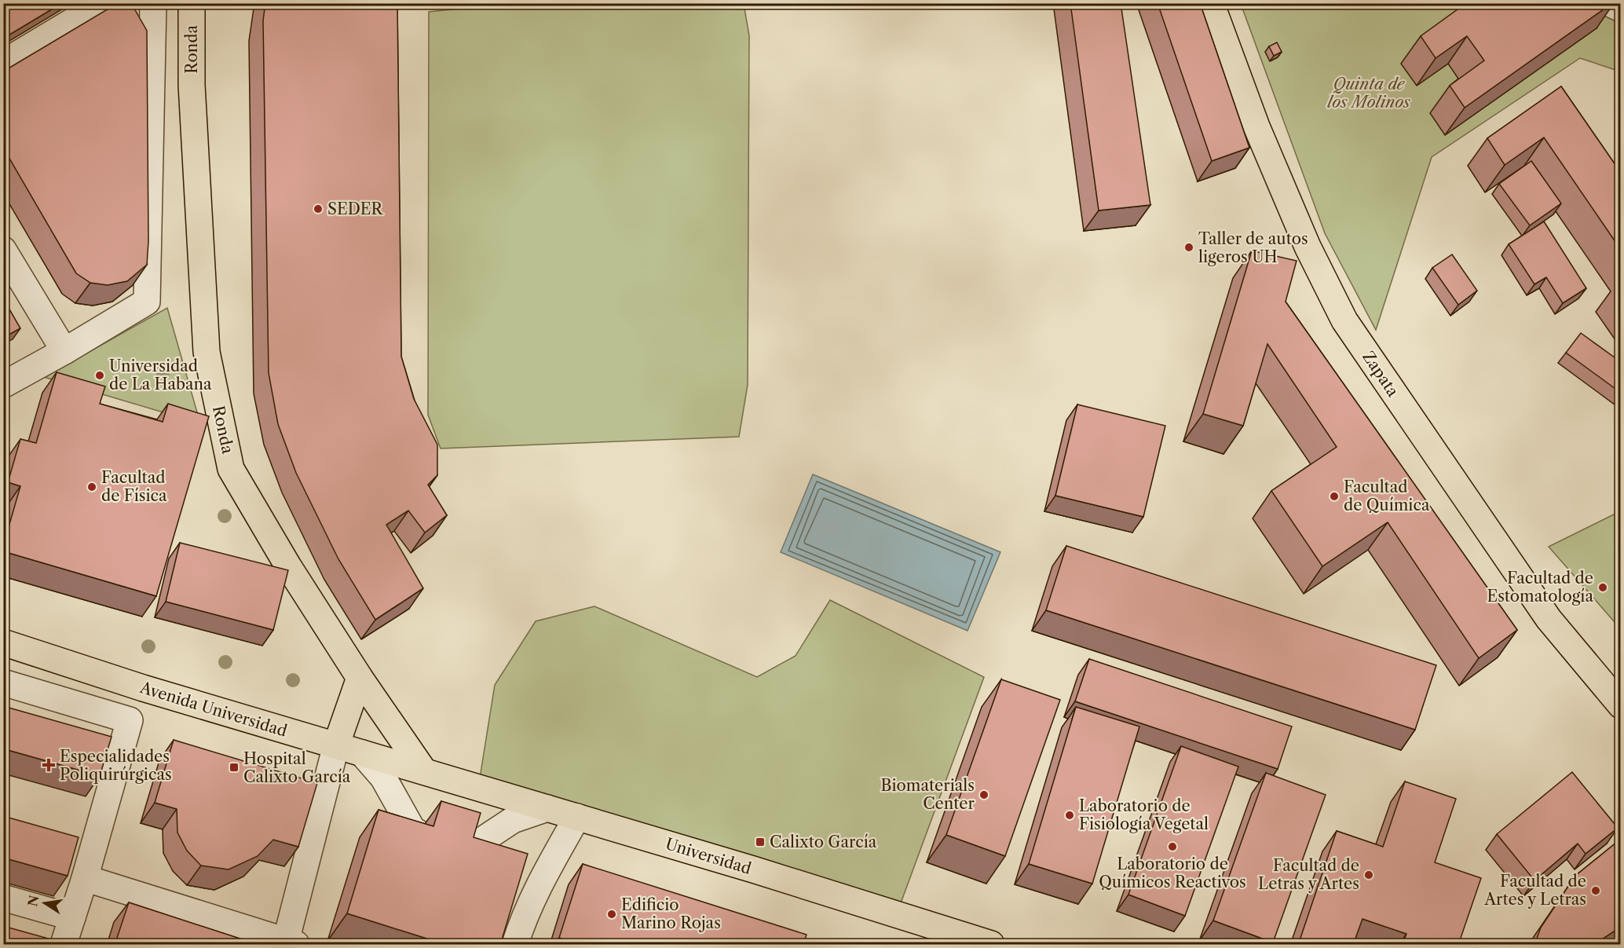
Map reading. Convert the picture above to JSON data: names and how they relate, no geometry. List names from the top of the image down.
{
  "streets": {
    "main road": [
      "Ronda",
      "Zapata",
      "Avenida Universidad",
      "Universidad"
    ]
  },
  "crossings": [
    ["Ronda", "Avenida Universidad"],
    ["Ronda", "Universidad"],
    ["Avenida Universidad", "Universidad"]
  ],
  "parks": ["Quinta de los Molinos"],
  "places": {
    "other": [
      "SEDER",
      "Taller de autos ligeros UH",
      "Universidad de La Habana",
      "Facultad de Física",
      "Facultad de Química",
      "Facultad de Estomatología",
      "Biomaterials Center",
      "Laboratorio de Fisiología Vegetal",
      "Laboratorio de Químicos Reactivos",
      "Facultad de Letras y Artes",
      "Facultad de Artes y Letras",
      "Edificio Marino Rojas"
    ],
    "health": ["Especialidades Poliquirúrgicas"],
    "transit": ["Hospital Calixto García", "Calixto García"]
  },
  "north": "left"
}
